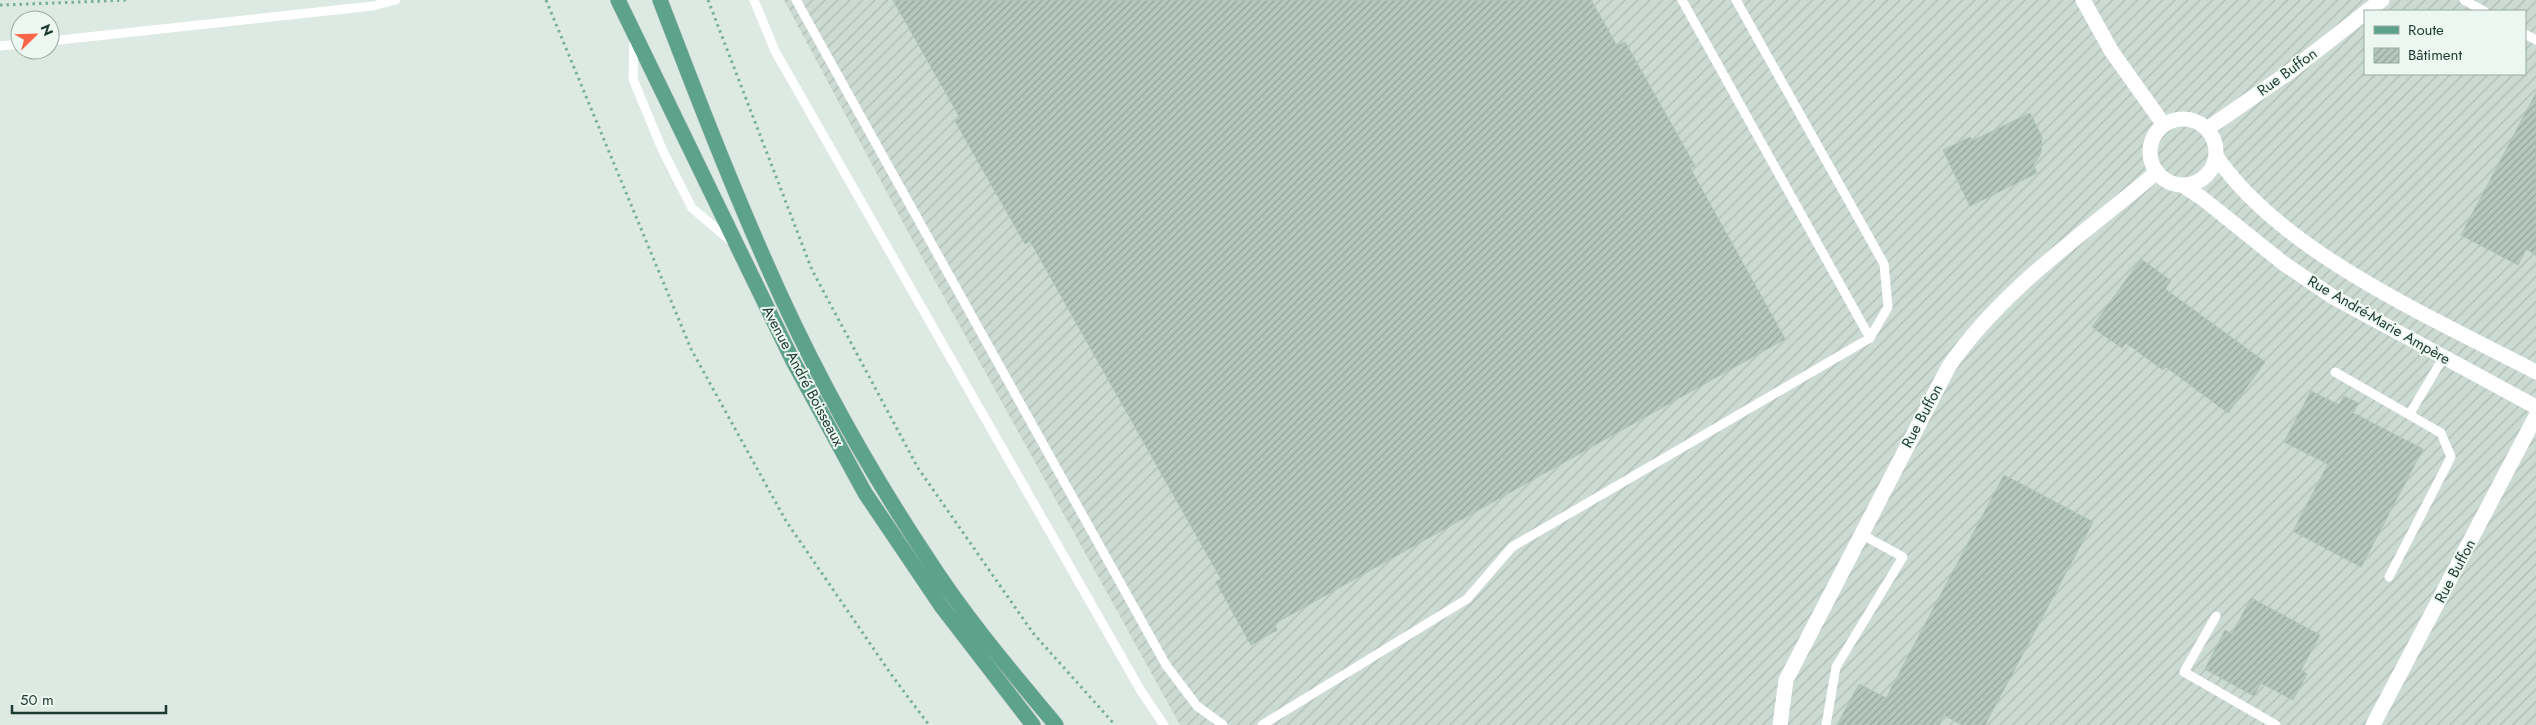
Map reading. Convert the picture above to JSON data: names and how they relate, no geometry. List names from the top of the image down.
{
  "streets": {
    "main road": ["Avenue André Boisseaux"],
    "street": ["Rue Buffon", "Rue André-Marie Ampère"]
  },
  "crossings": [
    ["Rue Buffon", "Rue André-Marie Ampère"]
  ],
  "legend": ["Route", "Bâtiment"],
  "scale_bar": "50 m",
  "north": "top right"
}
